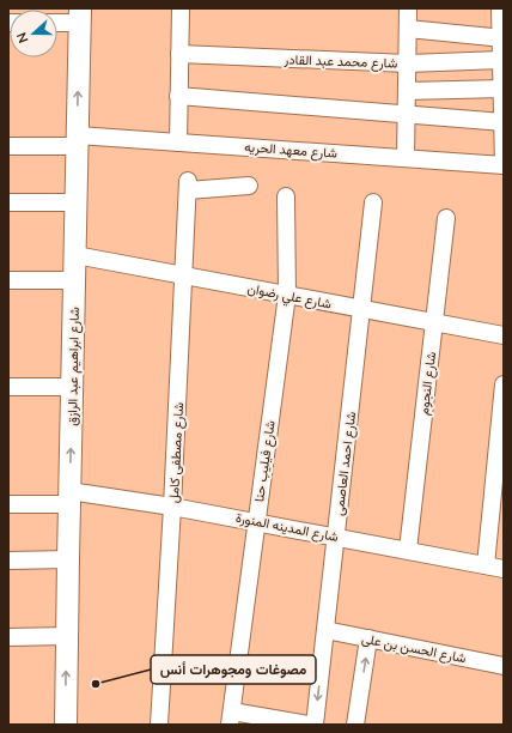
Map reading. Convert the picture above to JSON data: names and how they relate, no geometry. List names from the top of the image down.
{
  "streets": {
    "main road": ["شارع ابراهيم عبد الرازق"],
    "street": [
      "شارع محمد عبد القادر",
      "شارع معهد الحريه",
      "شارع علي رضوان",
      "شارع النجوم",
      "شارع مصطفى كامل",
      "شارع فيليب حنا",
      "شارع احمد العاصمى",
      "شارع المدينه المنورة",
      "شارع الحسن بن على"
    ]
  },
  "crossings": [
    ["شارع معهد الحريه", "شارع ابراهيم عبد الرازق"],
    ["شارع علي رضوان", "شارع ابراهيم عبد الرازق"],
    ["شارع علي رضوان", "شارع النجوم"],
    ["شارع علي رضوان", "شارع مصطفى كامل"],
    ["شارع علي رضوان", "شارع فيليب حنا"],
    ["شارع علي رضوان", "شارع احمد العاصمى"],
    ["شارع ابراهيم عبد الرازق", "شارع المدينه المنورة"],
    ["شارع النجوم", "شارع المدينه المنورة"],
    ["شارع مصطفى كامل", "شارع المدينه المنورة"],
    ["شارع فيليب حنا", "شارع المدينه المنورة"],
    ["شارع احمد العاصمى", "شارع المدينه المنورة"],
    ["شارع احمد العاصمى", "شارع الحسن بن على"]
  ],
  "one_way": ["شارع ابراهيم عبد الرازق"],
  "places": ["مصوغات ومجوهرات أنس"],
  "north": "left"
}
